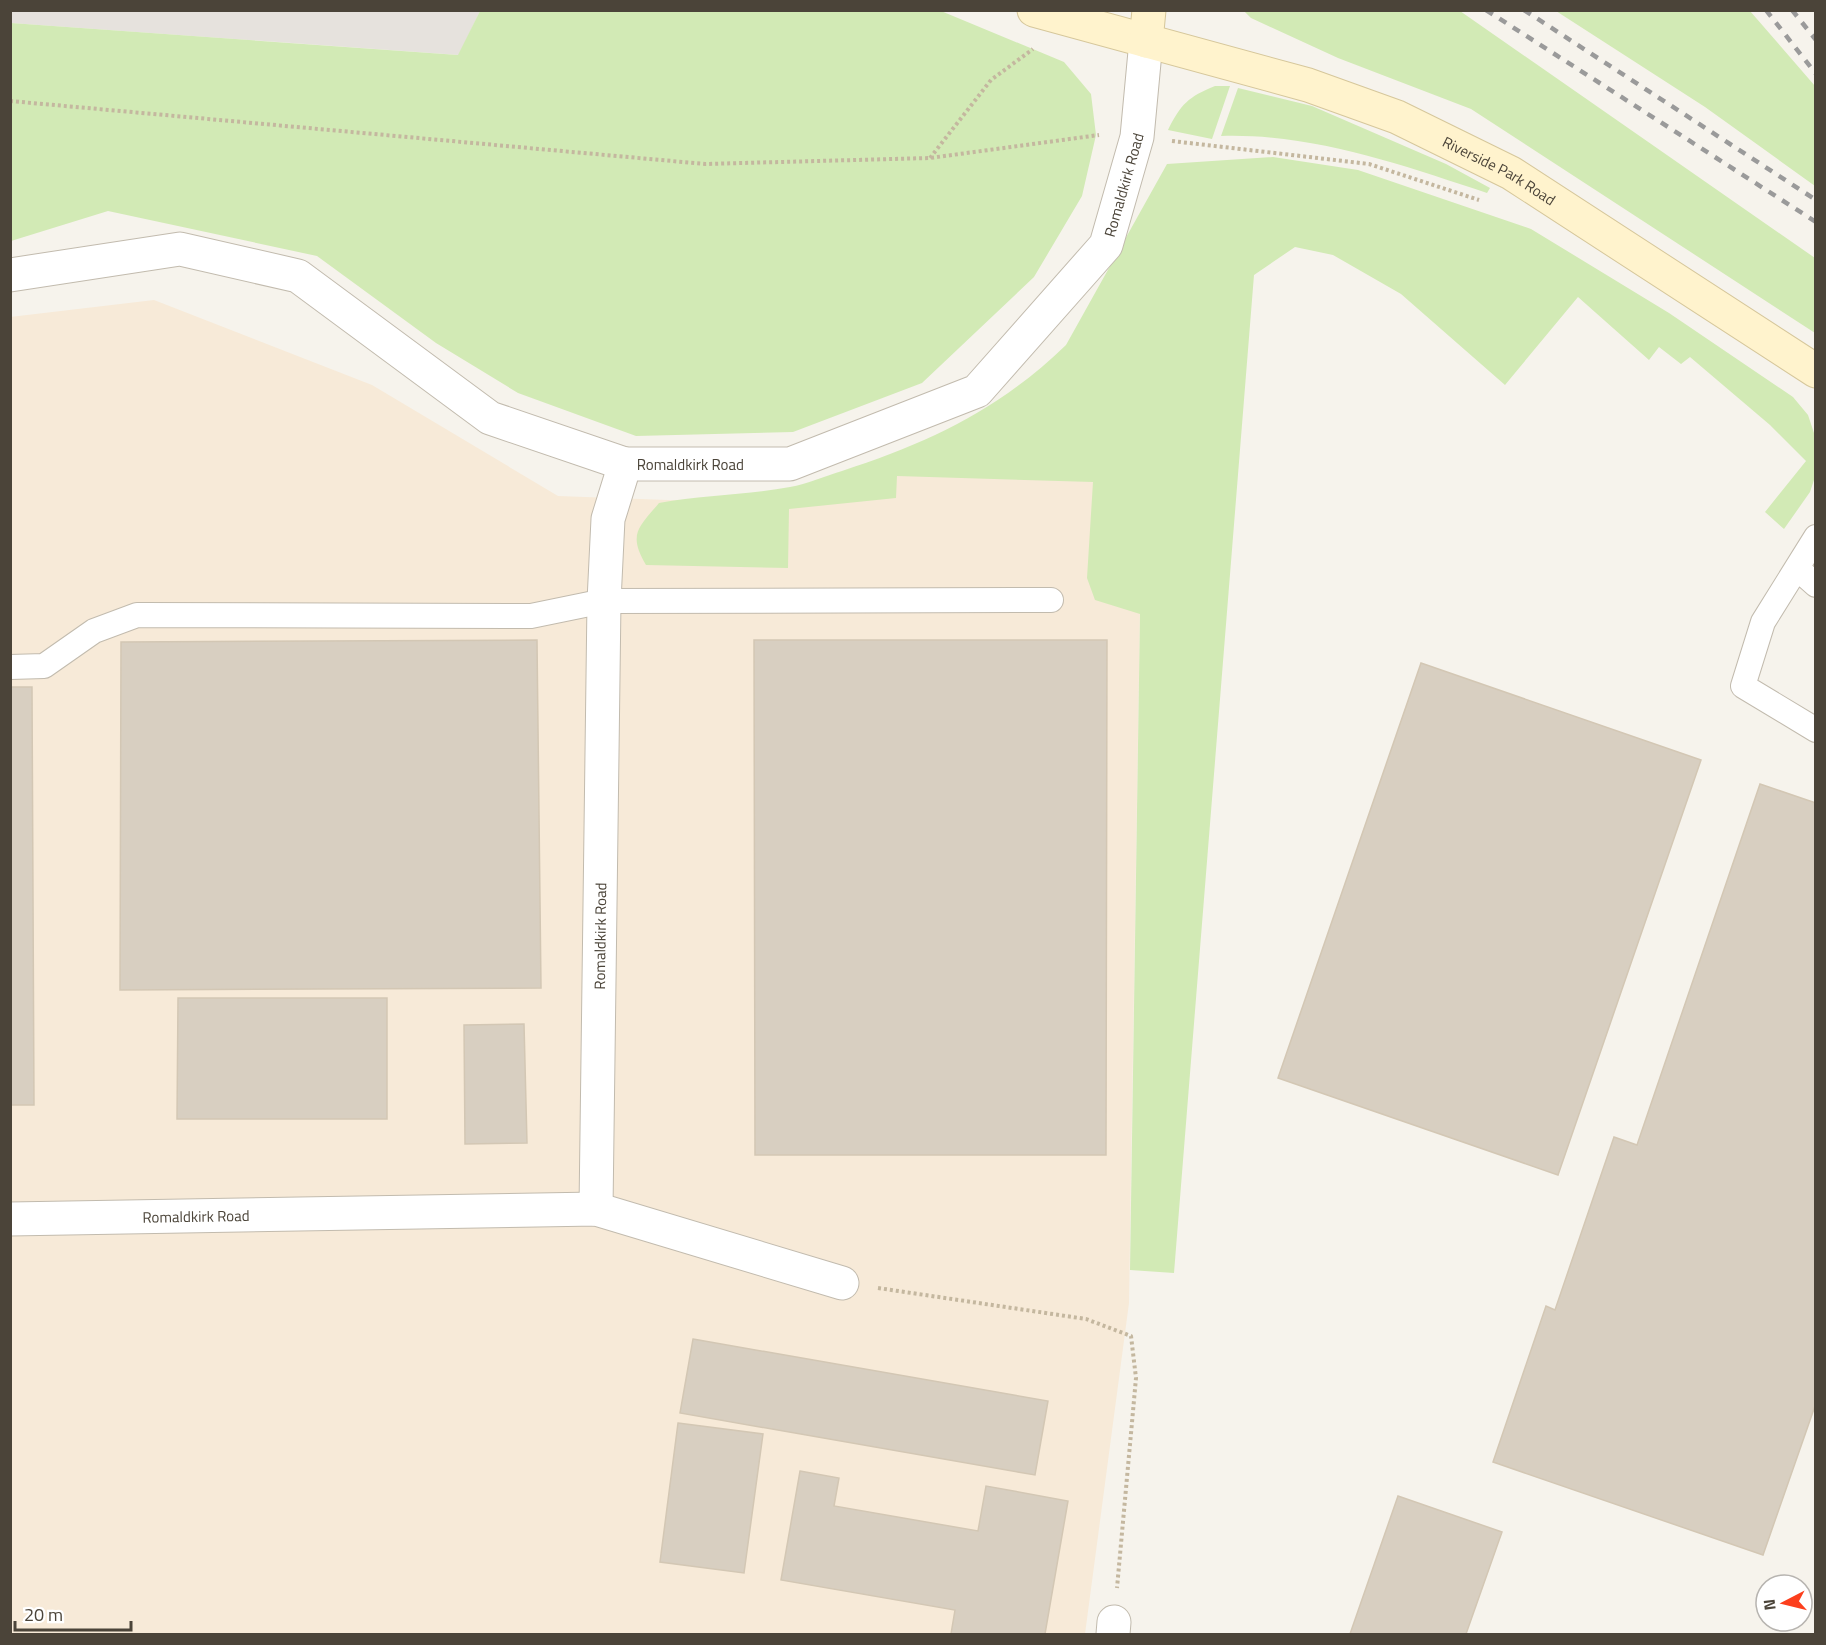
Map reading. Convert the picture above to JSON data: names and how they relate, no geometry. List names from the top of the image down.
{
  "streets": {
    "street": ["Riverside Park Road", "Romaldkirk Road"]
  },
  "crossings": [
    ["Riverside Park Road", "Romaldkirk Road"]
  ],
  "scale_bar": "20 m",
  "north": "left"
}
